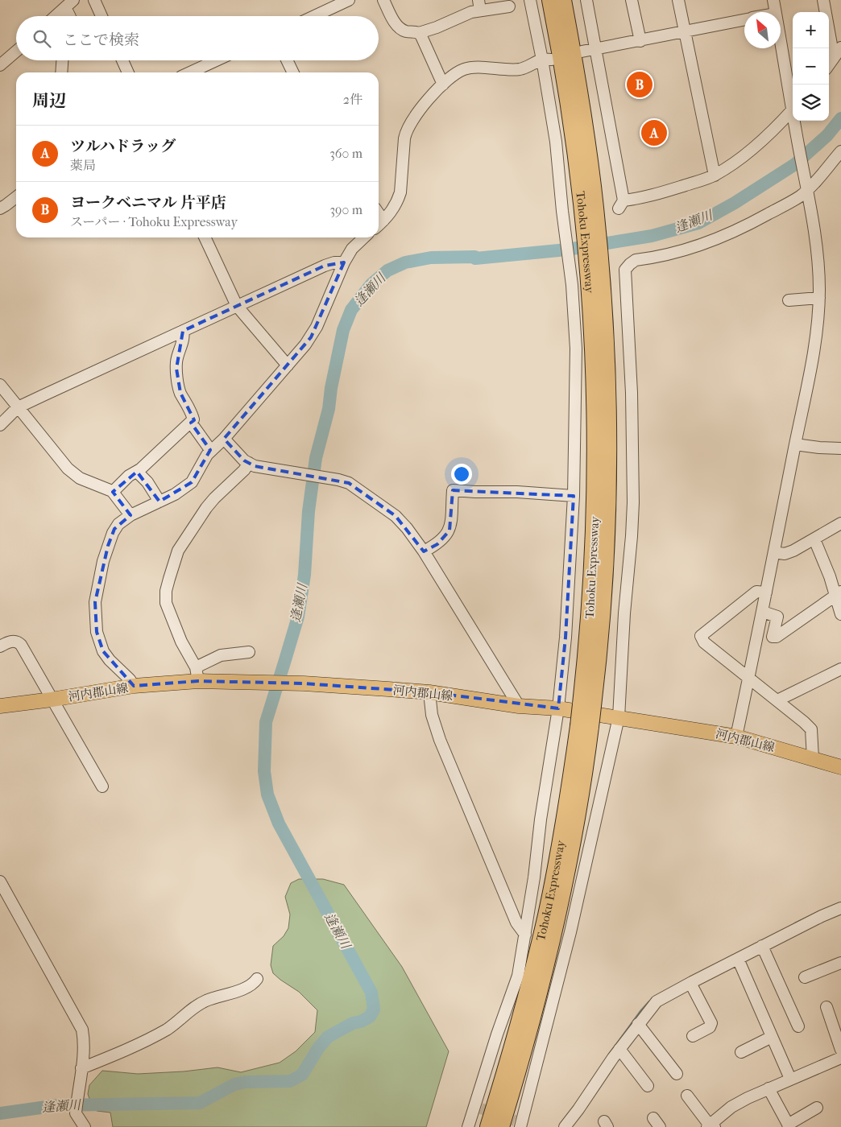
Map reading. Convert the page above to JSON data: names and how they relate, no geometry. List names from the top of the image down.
{
  "streets": {
    "highway": ["Tohoku Expressway"],
    "main road": ["河内郡山線"]
  },
  "water": ["逢瀬川"],
  "north": "top left",
  "page": {
    "map_buttons": ["+", "−"],
    "search": "ここで検索",
    "pins": ["B", "A"],
    "heading": ["周辺", "2件"],
    "list": [
      {
        "mark": "A",
        "name": "ツルハドラッグ",
        "note": "薬局",
        "value": "360 m"
      },
      {
        "mark": "B",
        "name": "ヨークベニマル 片平店",
        "note": "スーパー · Tohoku Expressway",
        "value": "390 m"
      }
    ]
  }
}
